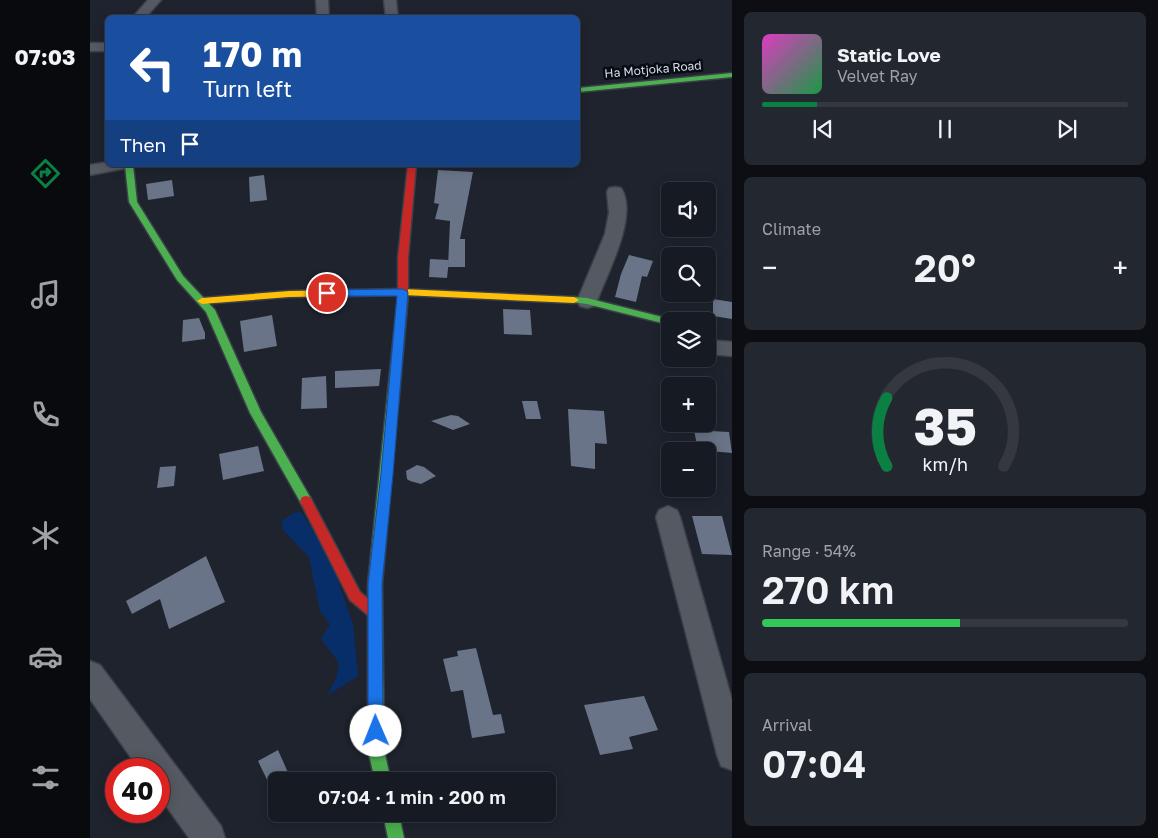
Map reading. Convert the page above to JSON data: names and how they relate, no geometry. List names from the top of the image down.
{
  "streets": {
    "street": ["Ha Motjoka Road"]
  },
  "page": {
    "tabs": "07:03",
    "turn": ["170 m", "Turn left"],
    "song": ["Static Love", "Velvet Ray"],
    "then": "Then",
    "tile": [
      "Climate",
      ["Range · 54%", "270 km"],
      ["Arrival", "07:04"]
    ],
    "map_buttons": ["+", "−"],
    "heat": ["−", "20°", "+"],
    "limit": "40",
    "trip": "07:04 · 1 min · 200 m",
    "gauge": ["35", "km/h"]
  }
}
